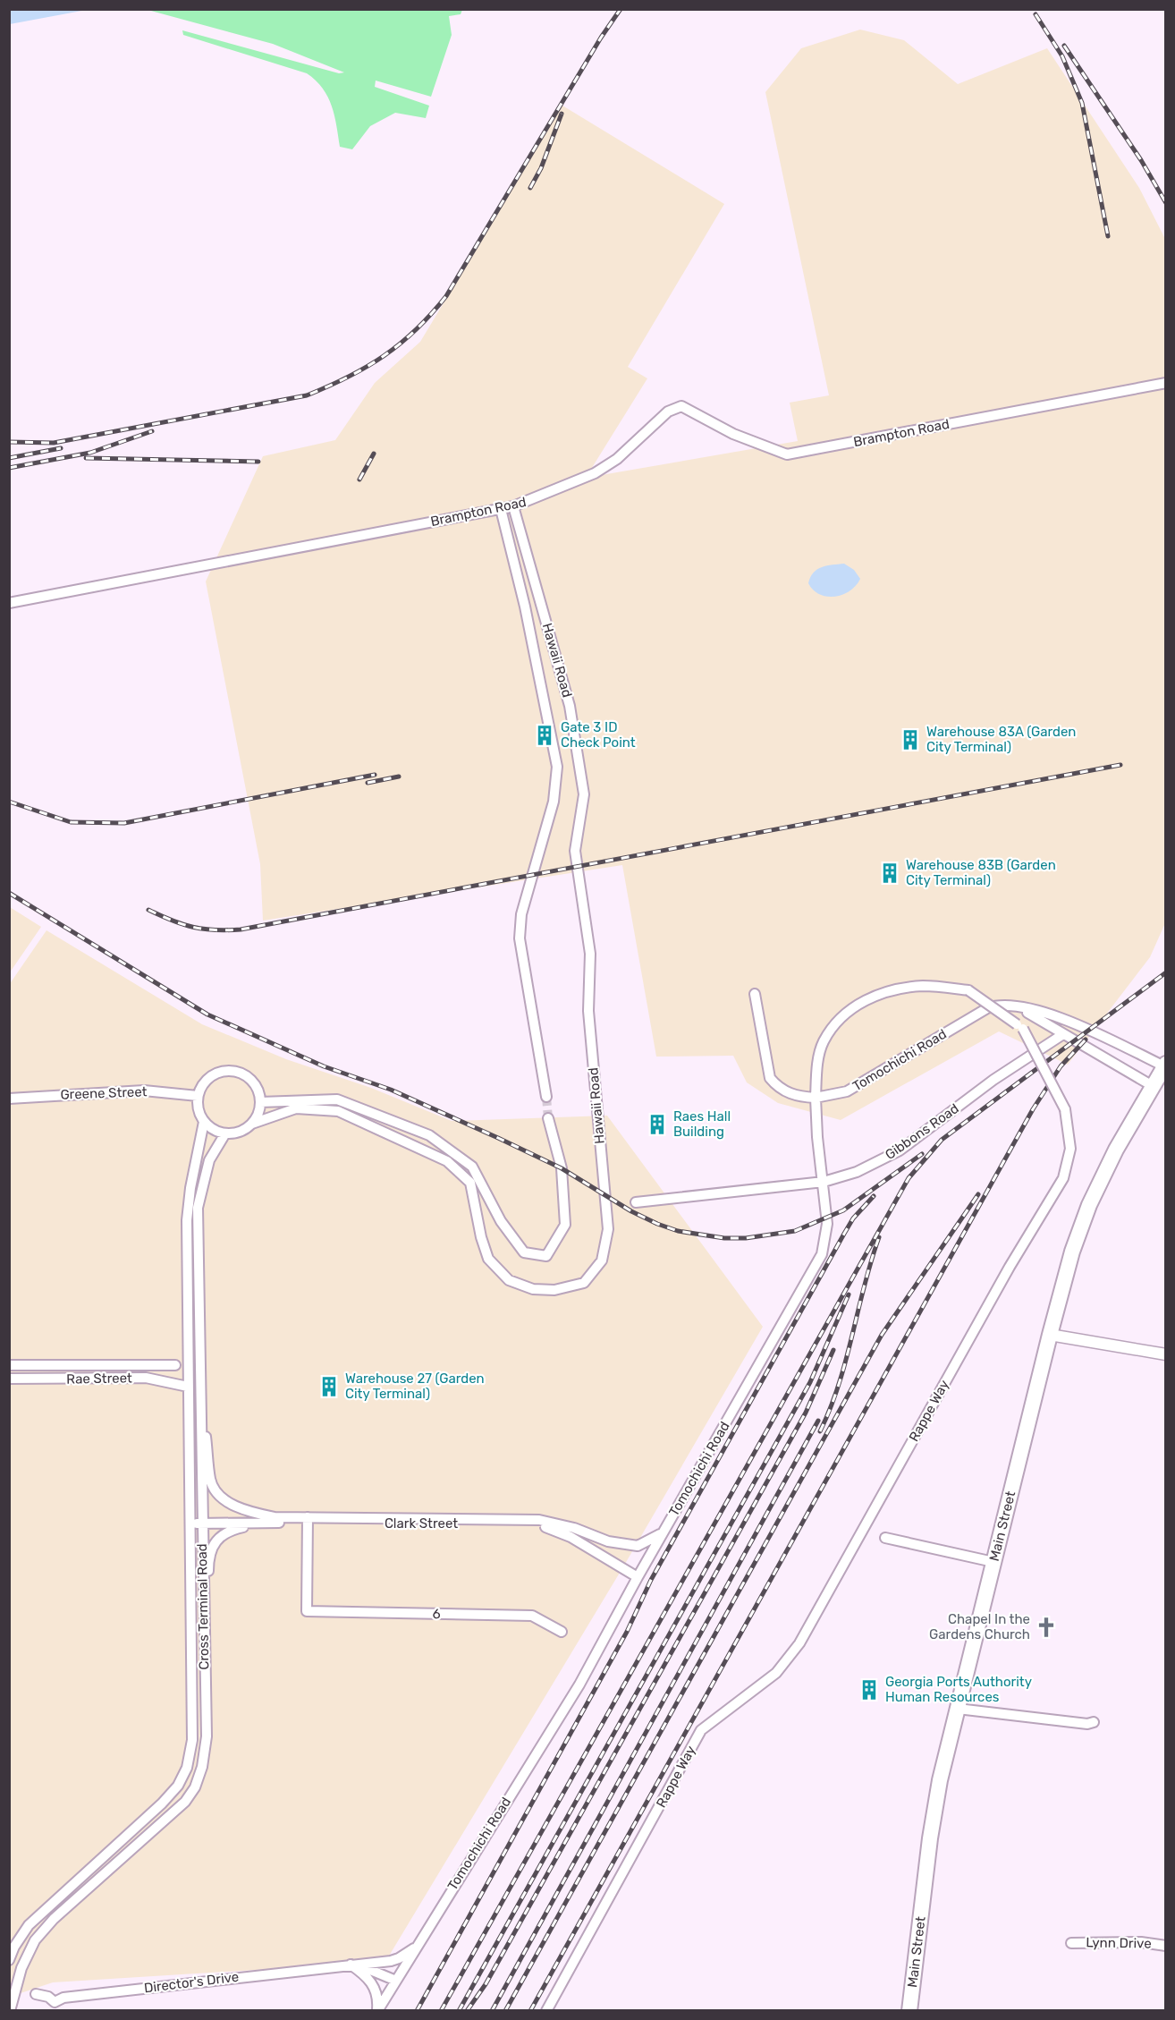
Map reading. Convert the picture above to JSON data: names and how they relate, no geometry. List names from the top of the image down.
{
  "streets": {
    "main road": ["Main Street"],
    "street": [
      "Brampton Road",
      "Hawaii Road",
      "Tomochichi Road",
      "Greene Street",
      "Gibbons Road",
      "Rae Street",
      "Rappe Way",
      "Clark Street",
      "Cross Terminal Road",
      "6",
      "Lynn Drive",
      "Director's Drive"
    ]
  },
  "crossings": [
    ["Brampton Road", "Hawaii Road"],
    ["Hawaii Road", "Greene Street"],
    ["Hawaii Road", "Cross Terminal Road"],
    ["Tomochichi Road", "Gibbons Road"],
    ["Tomochichi Road", "Rappe Way"],
    ["Tomochichi Road", "Clark Street"],
    ["Tomochichi Road", "Director's Drive"],
    ["Greene Street", "Cross Terminal Road"],
    ["Rae Street", "Cross Terminal Road"],
    ["Clark Street", "Cross Terminal Road"],
    ["Clark Street", "6"]
  ],
  "places": {
    "building": [
      "Gate 3 ID Check Point",
      "Warehouse 83A (Garden City Terminal)",
      "Warehouse 83B (Garden City Terminal)",
      "Raes Hall Building",
      "Warehouse 27 (Garden City Terminal)",
      "Georgia Ports Authority Human Resources"
    ],
    "church": ["Chapel In the Gardens Church"]
  }
}
